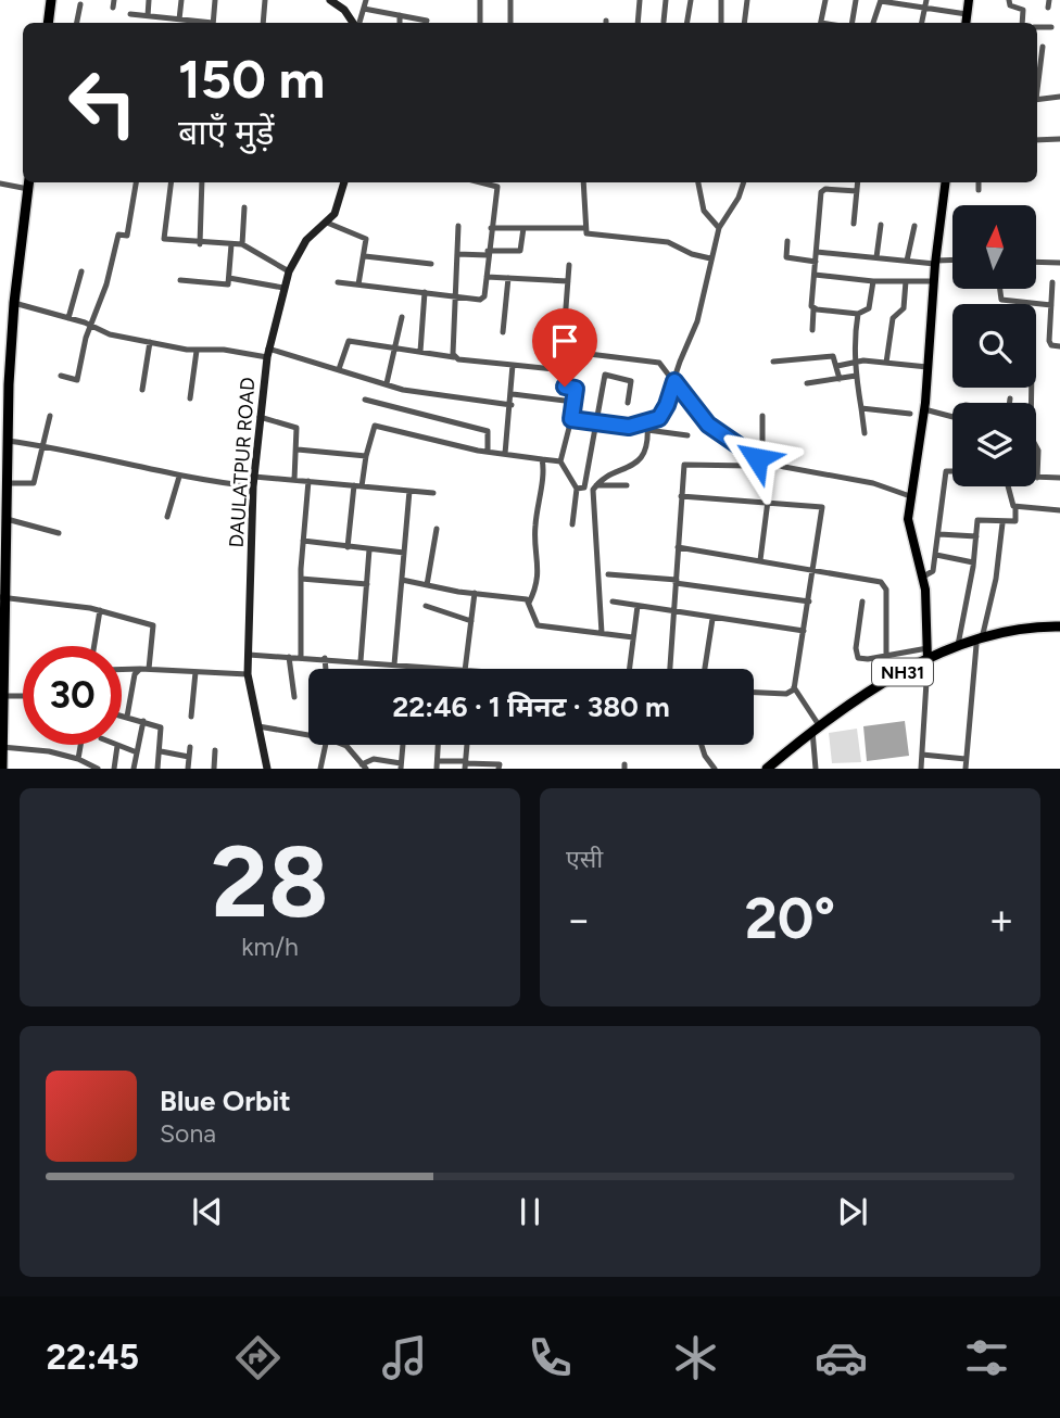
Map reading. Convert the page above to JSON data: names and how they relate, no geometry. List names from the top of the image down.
{
  "streets": {
    "highway": ["NH31"],
    "street": ["DAULATPUR ROAD"]
  },
  "north": "top",
  "page": {
    "turn": ["150 m", "बाएँ मुड़ें"],
    "limit": "30",
    "trip": "22:46 · 1 मिनट · 380 m",
    "tile": [
      ["28", "km/h"],
      "एसी"
    ],
    "heat": ["−", "20°", "+"],
    "song": ["Blue Orbit", "Sona"],
    "tabs": "22:45"
  }
}
